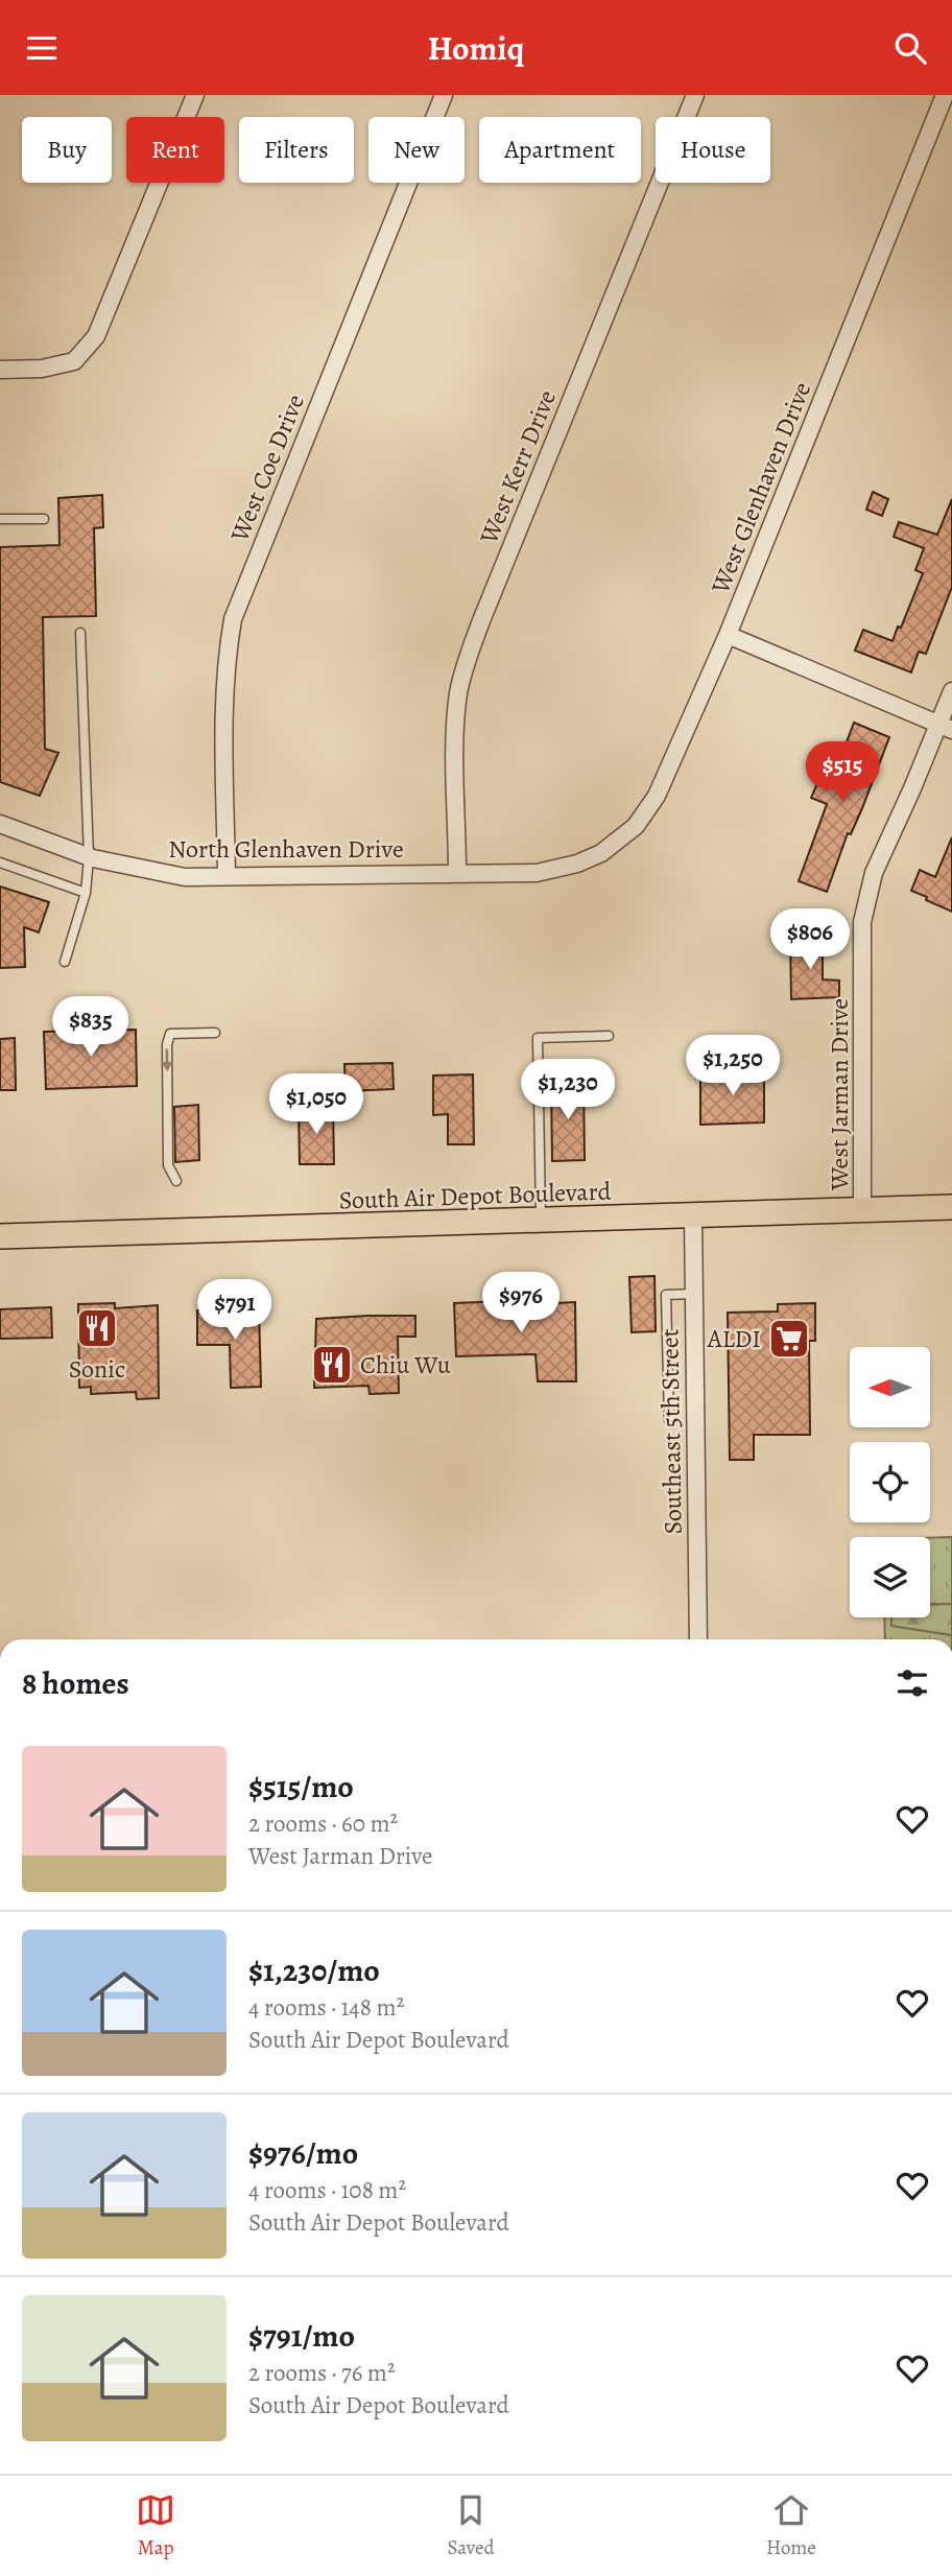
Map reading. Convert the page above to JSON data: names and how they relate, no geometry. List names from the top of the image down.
{
  "streets": {
    "main road": ["South Air Depot Boulevard"],
    "street": [
      "West Kerr Drive",
      "West Coe Drive",
      "West Glenhaven Drive",
      "North Glenhaven Drive",
      "West Jarman Drive",
      "Southeast 5th Street"
    ]
  },
  "crossings": [
    ["West Kerr Drive", "North Glenhaven Drive"],
    ["West Coe Drive", "North Glenhaven Drive"],
    ["West Glenhaven Drive", "North Glenhaven Drive"],
    ["West Jarman Drive", "South Air Depot Boulevard"],
    ["South Air Depot Boulevard", "Southeast 5th Street"]
  ],
  "places": {
    "restaurant": ["Sonic", "Chiu Wu"],
    "supermarket": ["ALDI"]
  },
  "north": "left",
  "page": {
    "header": "Homiq",
    "chip": [
      "Buy",
      "Rent",
      "Filters",
      "New",
      "Apartment",
      "House"
    ],
    "price": [
      "$515",
      "$806",
      "$835",
      "$1,250",
      "$1,230",
      "$1,050",
      "$976",
      "$791"
    ],
    "heading": "8 homes",
    "list": [
      {
        "name": "$515/mo",
        "note": "2 rooms · 60 m² · West Jarman Drive"
      },
      {
        "name": "$1,230/mo",
        "note": "4 rooms · 148 m² · South Air Depot Boulevard"
      },
      {
        "name": "$976/mo",
        "note": "4 rooms · 108 m² · South Air Depot Boulevard"
      },
      {
        "name": "$791/mo",
        "note": "2 rooms · 76 m² · South Air Depot Boulevard"
      }
    ],
    "tabs": ["Map", "Saved", "Home"]
  }
}
